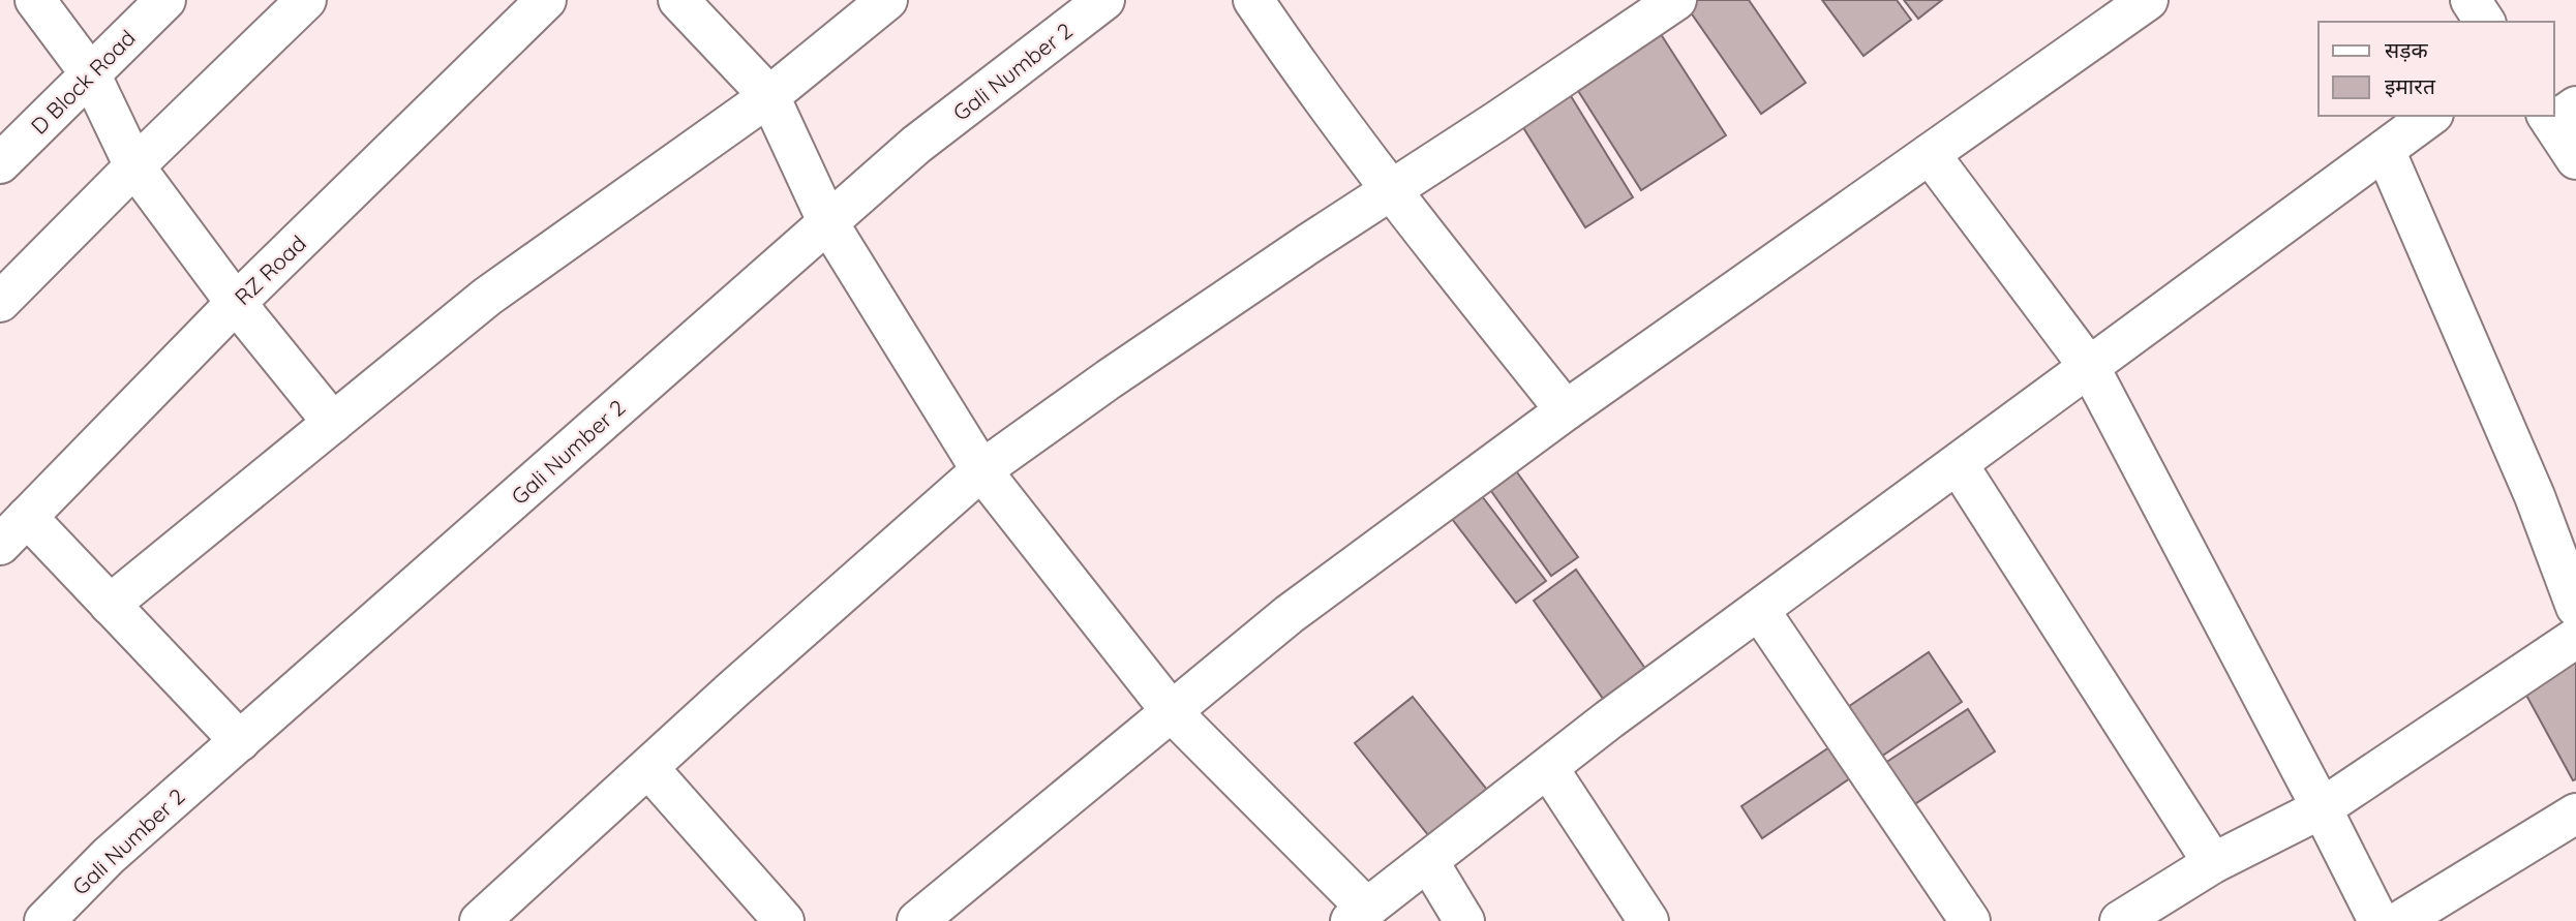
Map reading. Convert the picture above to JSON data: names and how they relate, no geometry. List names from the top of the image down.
{
  "streets": {
    "street": ["Gali Number 2", "D Block Road", "RZ Road"]
  },
  "legend": ["सड़क", "इमारत"]
}
